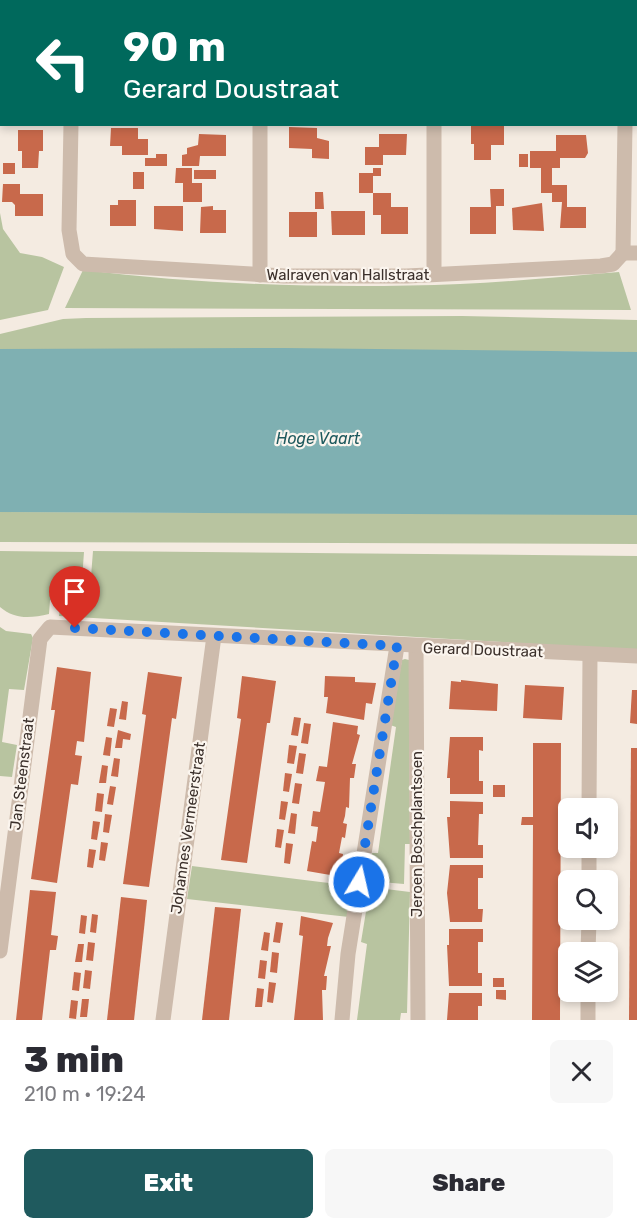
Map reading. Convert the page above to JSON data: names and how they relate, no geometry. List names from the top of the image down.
{
  "streets": {
    "street": [
      "Walraven van Hallstraat",
      "Gerard Doustraat",
      "Jan Steenstraat",
      "Johannes Vermeerstraat",
      "Jeroen Boschplantsoen"
    ]
  },
  "crossings": [
    ["Gerard Doustraat", "Jan Steenstraat"],
    ["Gerard Doustraat", "Johannes Vermeerstraat"],
    ["Gerard Doustraat", "Jeroen Boschplantsoen"]
  ],
  "water": ["Hoge Vaart"],
  "page": {
    "turn": ["90 m", "Gerard Doustraat"],
    "heading": ["3 min", "210 m · 19:24"],
    "buttons": ["Exit", "Share"]
  }
}
